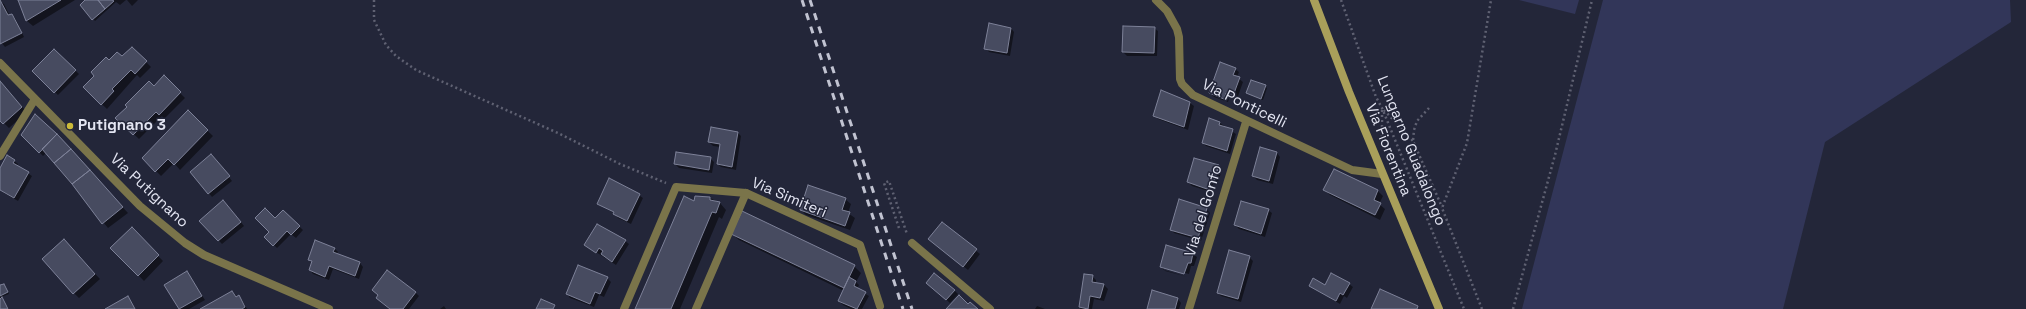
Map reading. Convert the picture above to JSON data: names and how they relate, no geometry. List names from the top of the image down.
{
  "streets": {
    "main road": ["Via Fiorentina"],
    "street": [
      "Via Ponticelli",
      "Via Putignano",
      "Via Simiteri",
      "Via del Gonfo"
    ],
    "path": ["Lungarno Guadalongo"]
  },
  "crossings": [
    ["Via Ponticelli", "Via Fiorentina"],
    ["Via Ponticelli", "Via del Gonfo"]
  ],
  "places": ["Putignano 3"]
}
